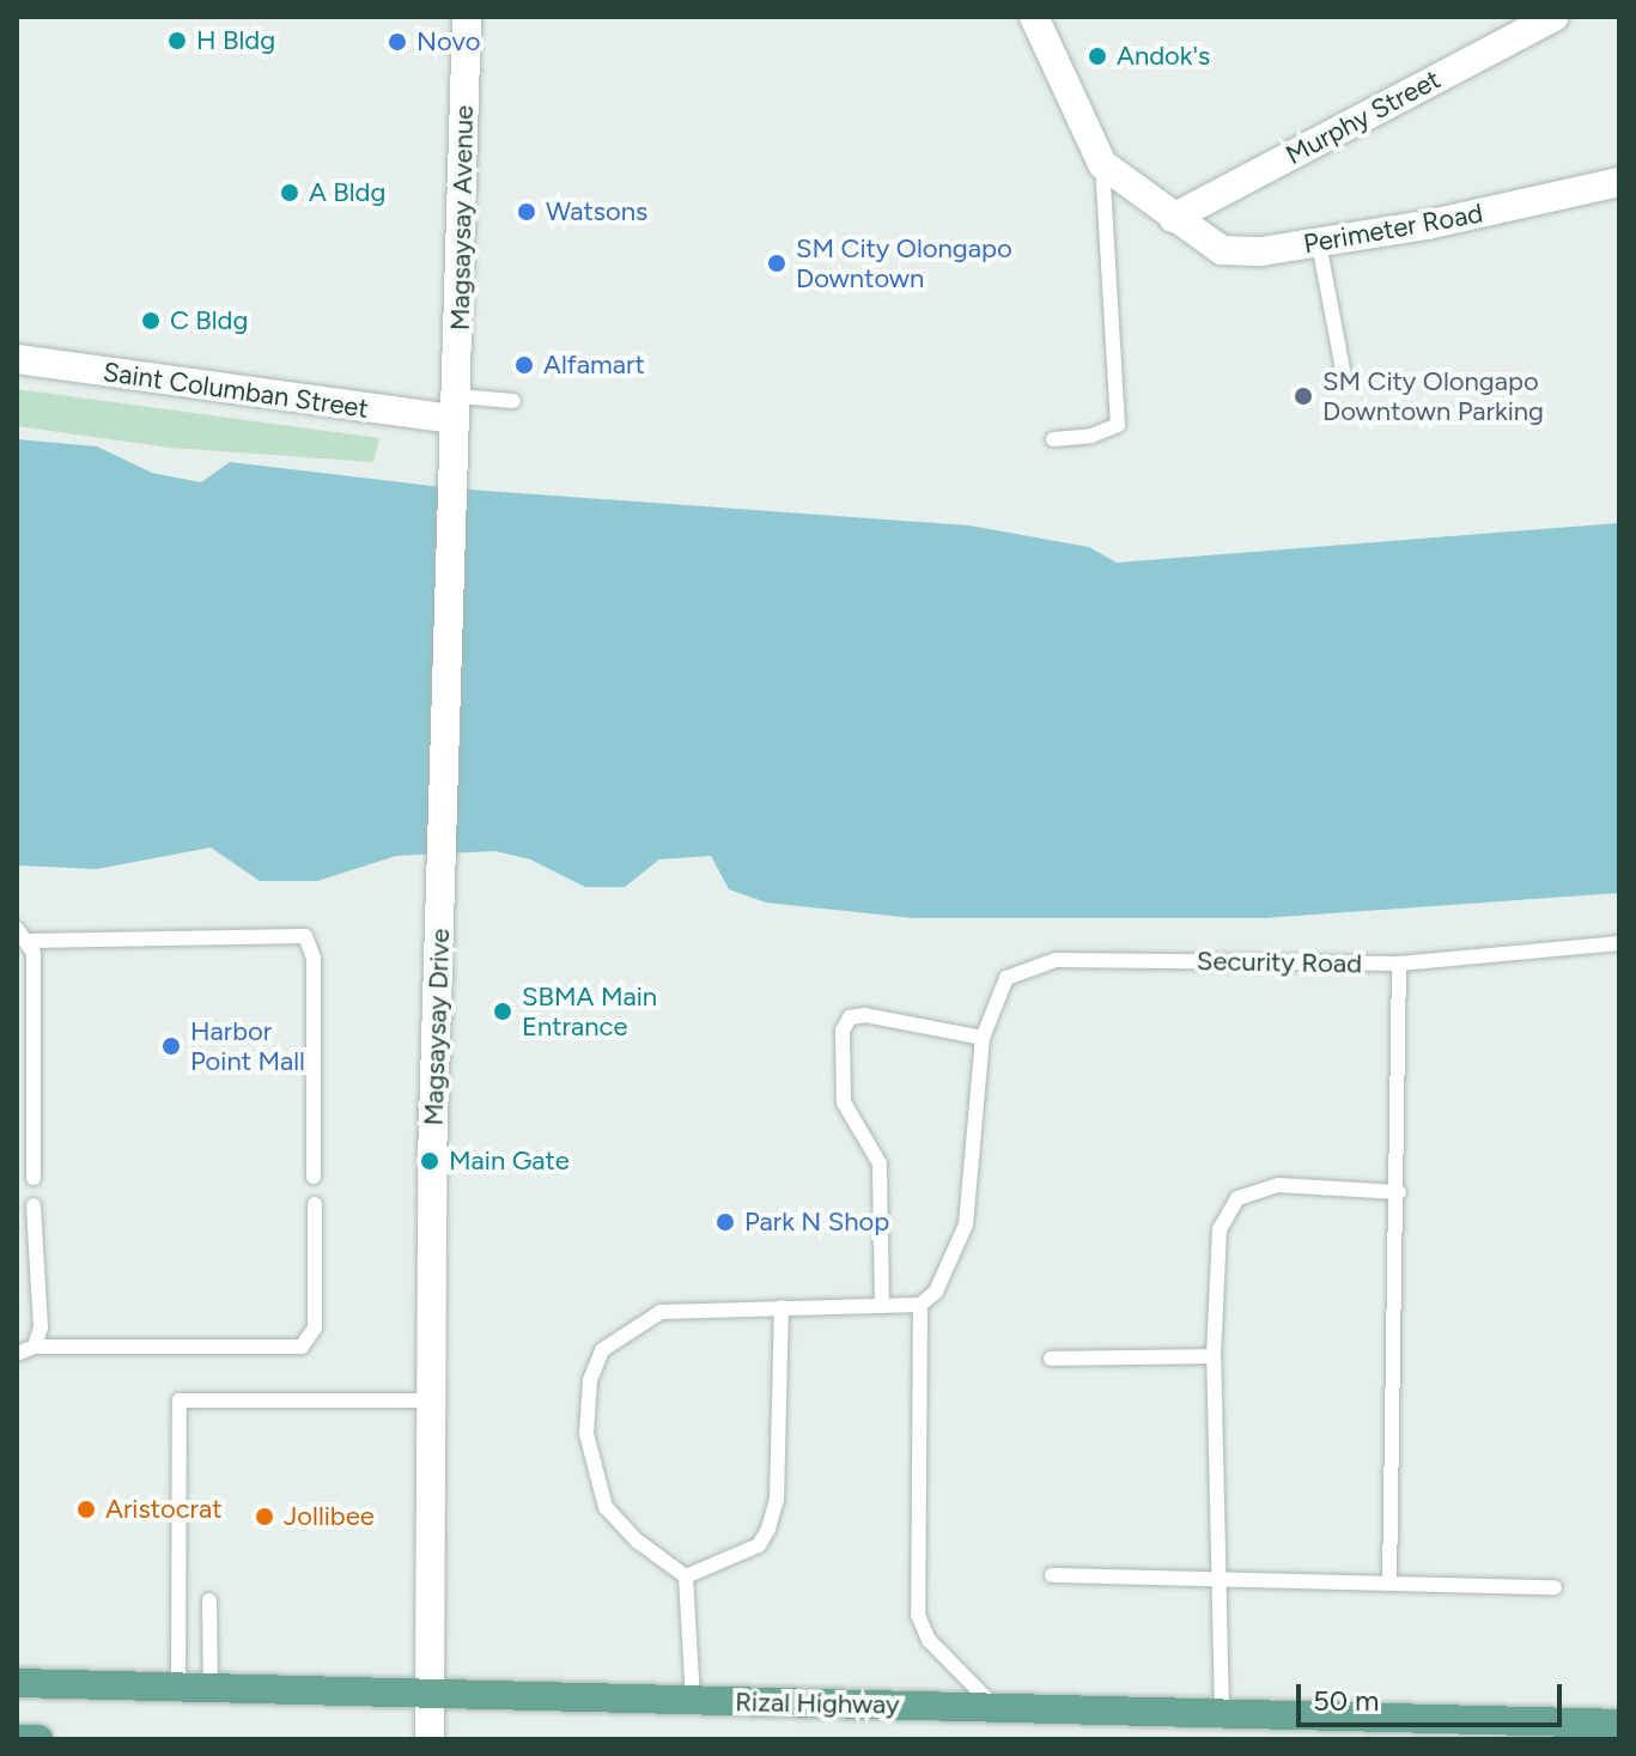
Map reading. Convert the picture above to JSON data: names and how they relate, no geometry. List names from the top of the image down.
{
  "streets": {
    "main road": [
      "Murphy Street",
      "Magsaysay Avenue",
      "Perimeter Road",
      "Saint Columban Street",
      "Magsaysay Drive",
      "Rizal Highway"
    ],
    "lane": ["Security Road"]
  },
  "crossings": [
    ["Murphy Street", "Perimeter Road"],
    ["Magsaysay Avenue", "Saint Columban Street"],
    ["Magsaysay Avenue", "Magsaysay Drive"],
    ["Saint Columban Street", "Magsaysay Drive"],
    ["Magsaysay Drive", "Rizal Highway"]
  ],
  "places": [
    "H Bldg",
    "Novo",
    "Andok's",
    "A Bldg",
    "Watsons",
    "SM City Olongapo Downtown",
    "C Bldg",
    "Alfamart",
    "SM City Olongapo Downtown Parking",
    "SBMA Main Entrance",
    "Harbor Point Mall",
    "Main Gate",
    "Park N Shop",
    "Aristocrat",
    "Jollibee"
  ],
  "scale_bar": "50 m"
}
